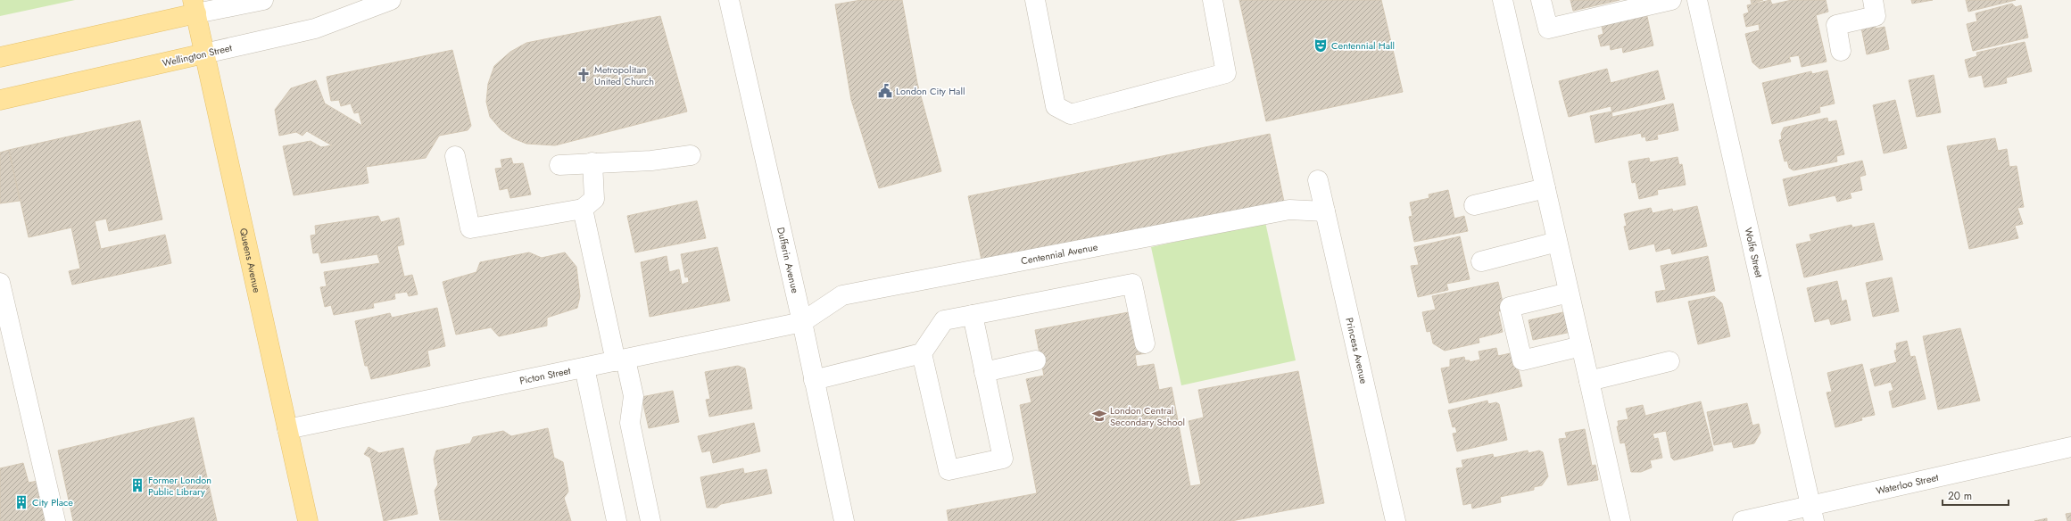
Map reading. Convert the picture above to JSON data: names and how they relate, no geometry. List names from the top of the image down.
{
  "streets": {
    "main road": ["Wellington Street", "Queens Avenue"],
    "street": [
      "Wolfe Street",
      "Centennial Avenue",
      "Dufferin Avenue",
      "Princess Avenue",
      "Picton Street",
      "Waterloo Street"
    ]
  },
  "crossings": [
    ["Wellington Street", "Queens Avenue"],
    ["Wolfe Street", "Waterloo Street"],
    ["Centennial Avenue", "Dufferin Avenue"],
    ["Centennial Avenue", "Princess Avenue"],
    ["Centennial Avenue", "Picton Street"],
    ["Queens Avenue", "Picton Street"],
    ["Dufferin Avenue", "Picton Street"]
  ],
  "places": {
    "theatre": ["Centennial Hall"],
    "church": ["Metropolitan United Church"],
    "public building": ["London City Hall"],
    "school or university": ["London Central Secondary School"],
    "building": ["Former London Public Library", "City Place"]
  },
  "scale_bar": "20 m"
}
